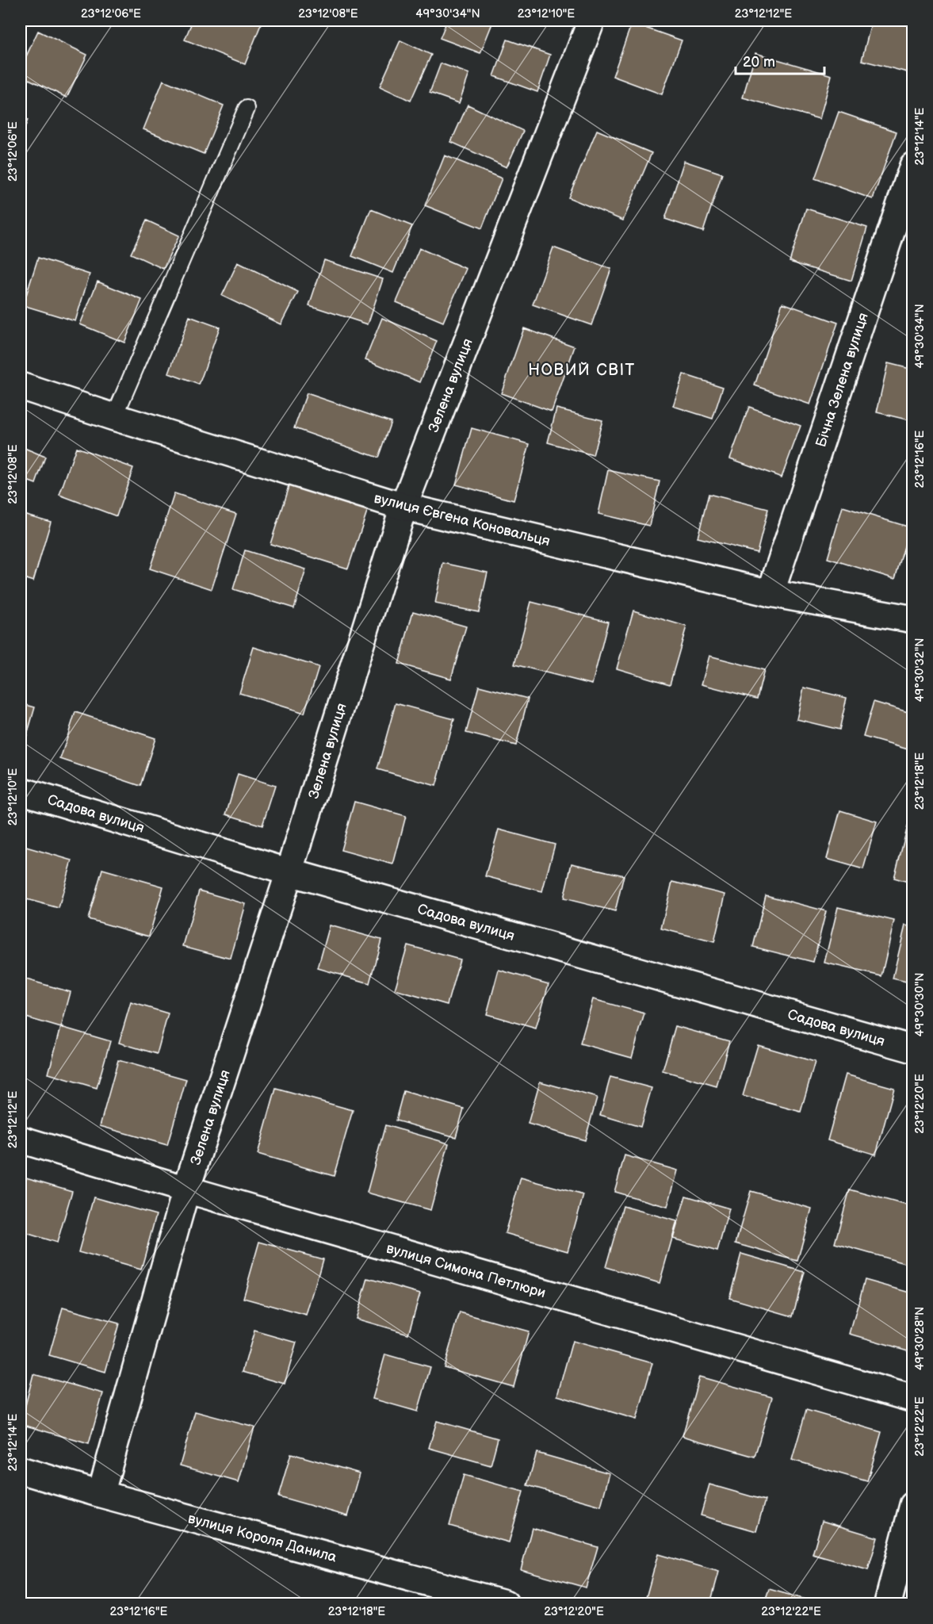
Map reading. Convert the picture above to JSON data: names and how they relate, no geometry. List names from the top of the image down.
{
  "streets": {
    "street": [
      "Бічна Зелена вулиця",
      "Зелена вулиця",
      "вулиця Євгена Коновальця",
      "Садова вулиця",
      "вулиця Симона Петлюри",
      "вулиця Короля Данила"
    ]
  },
  "crossings": [
    ["Бічна Зелена вулиця", "вулиця Євгена Коновальця"],
    ["Зелена вулиця", "вулиця Євгена Коновальця"],
    ["Зелена вулиця", "Садова вулиця"],
    ["Зелена вулиця", "вулиця Симона Петлюри"],
    ["Зелена вулиця", "вулиця Короля Данила"]
  ],
  "districts": ["НОВИЙ СВІТ"],
  "scale_bar": "20 m",
  "coordinates": [
    "23°12'06\"E",
    "23°12'08\"E",
    "49°30'34\"N",
    "23°12'10\"E",
    "23°12'12\"E",
    "23°12'14\"E",
    "23°12'16\"E",
    "49°30'32\"N",
    "23°12'18\"E",
    "49°30'30\"N",
    "23°12'20\"E",
    "49°30'28\"N",
    "23°12'22\"E"
  ]
}
